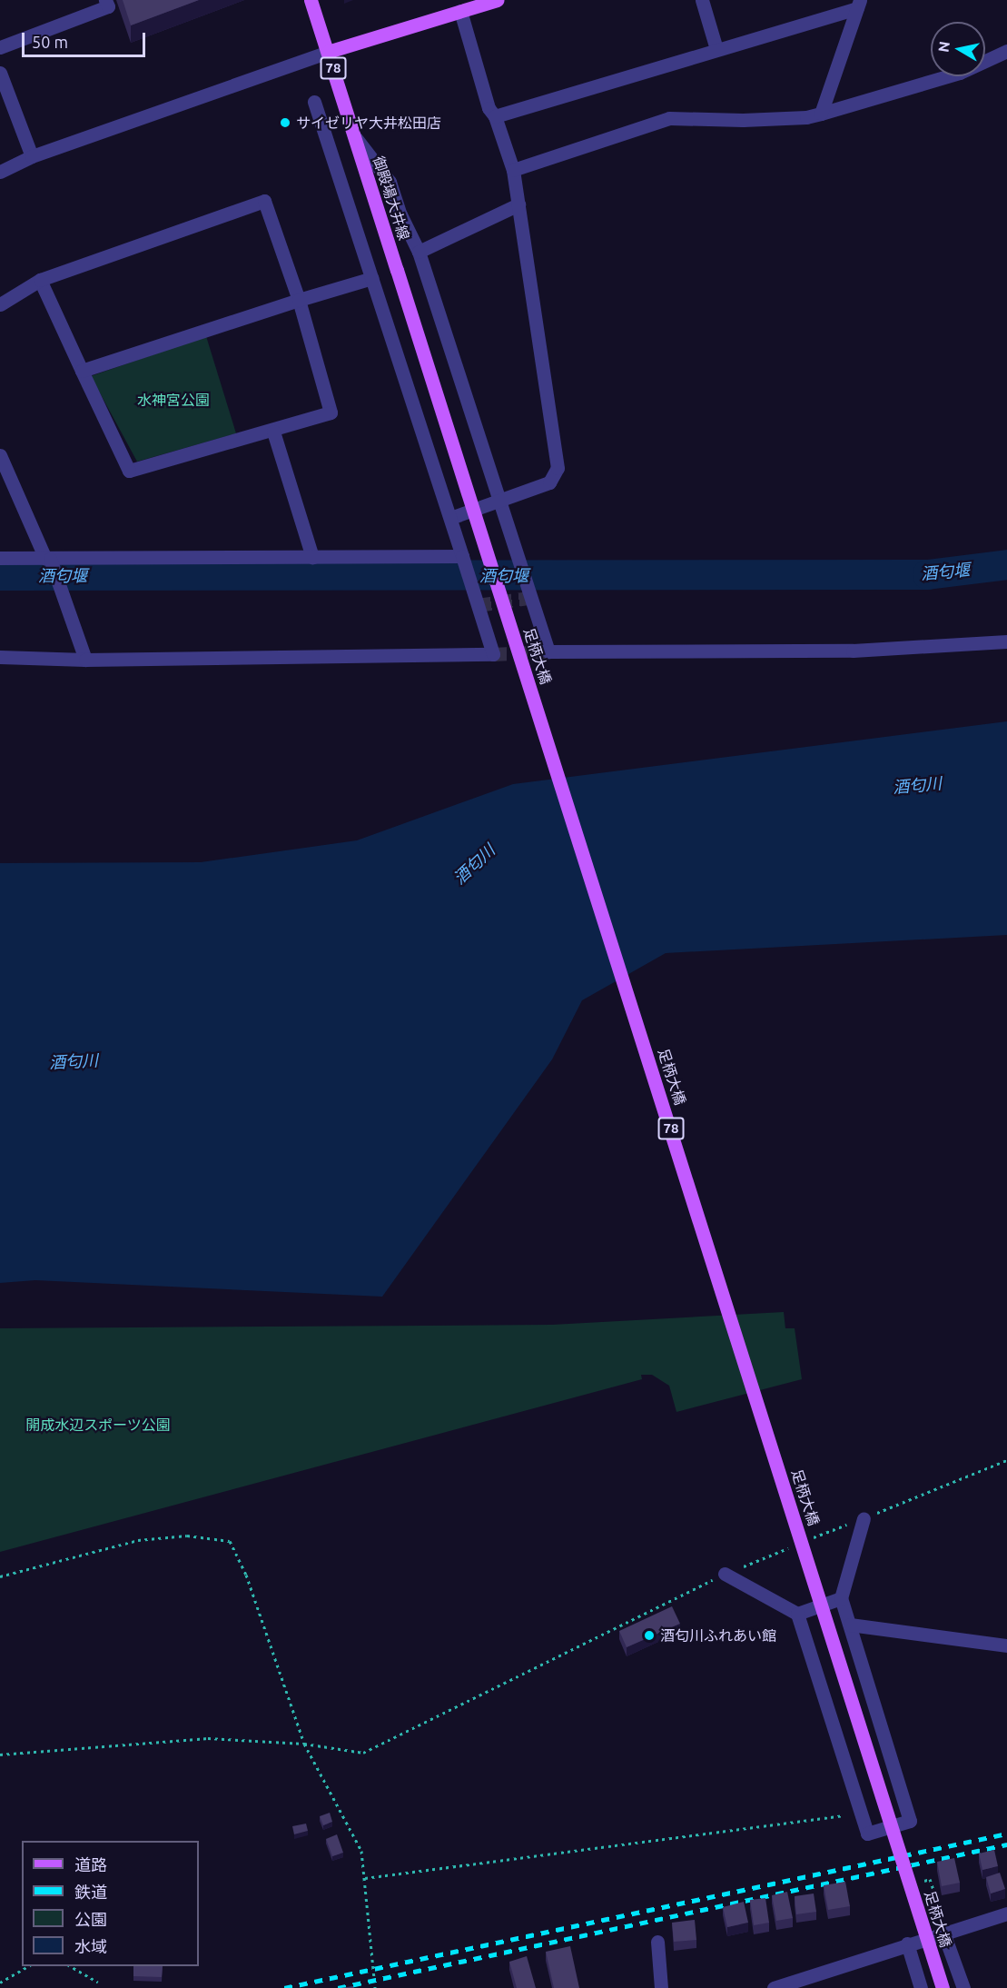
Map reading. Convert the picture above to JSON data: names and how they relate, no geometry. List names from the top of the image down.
{
  "streets": {
    "main road": ["78", "御殿場大井線", "足柄大橋"]
  },
  "crossings": [
    ["78", "御殿場大井線"],
    ["御殿場大井線", "足柄大橋"]
  ],
  "water": ["酒匂堰", "酒匂川"],
  "parks": ["水神宮公園", "開成水辺スポーツ公園"],
  "places": ["サイゼリヤ大井松田店", "酒匂川ふれあい館"],
  "legend": [
    "道路",
    "鉄道",
    "公園",
    "水域"
  ],
  "scale_bar": "50 m",
  "north": "left"
}
